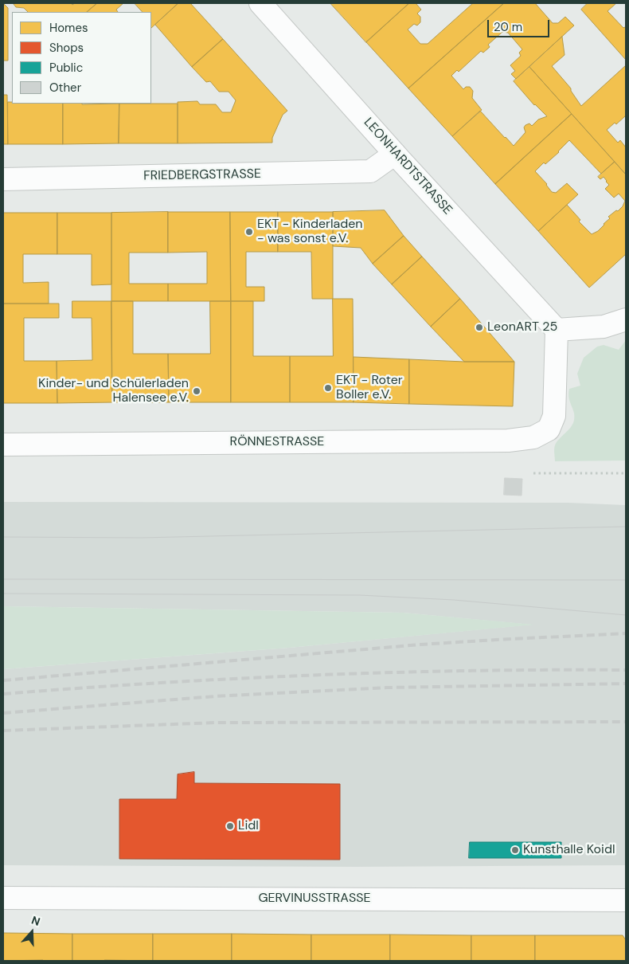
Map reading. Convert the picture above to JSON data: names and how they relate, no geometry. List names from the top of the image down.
{
  "streets": {
    "street": [
      "LEONHARDTSTRASSE",
      "FRIEDBERGSTRASSE",
      "RÖNNESTRASSE",
      "GERVINUSSTRASSE"
    ]
  },
  "crossings": [
    ["LEONHARDTSTRASSE", "FRIEDBERGSTRASSE"],
    ["LEONHARDTSTRASSE", "RÖNNESTRASSE"]
  ],
  "places": [
    "EKT - Kinderladen - was sonst e.V.",
    "LeonART 25",
    "EKT - Roter Boller e.V.",
    "Kinder- und Schülerladen Halensee e.V.",
    "Lidl",
    "Kunsthalle Koidl"
  ],
  "legend": [
    "Homes",
    "Shops",
    "Public",
    "Other"
  ],
  "scale_bar": "20 m",
  "north": "top"
}
